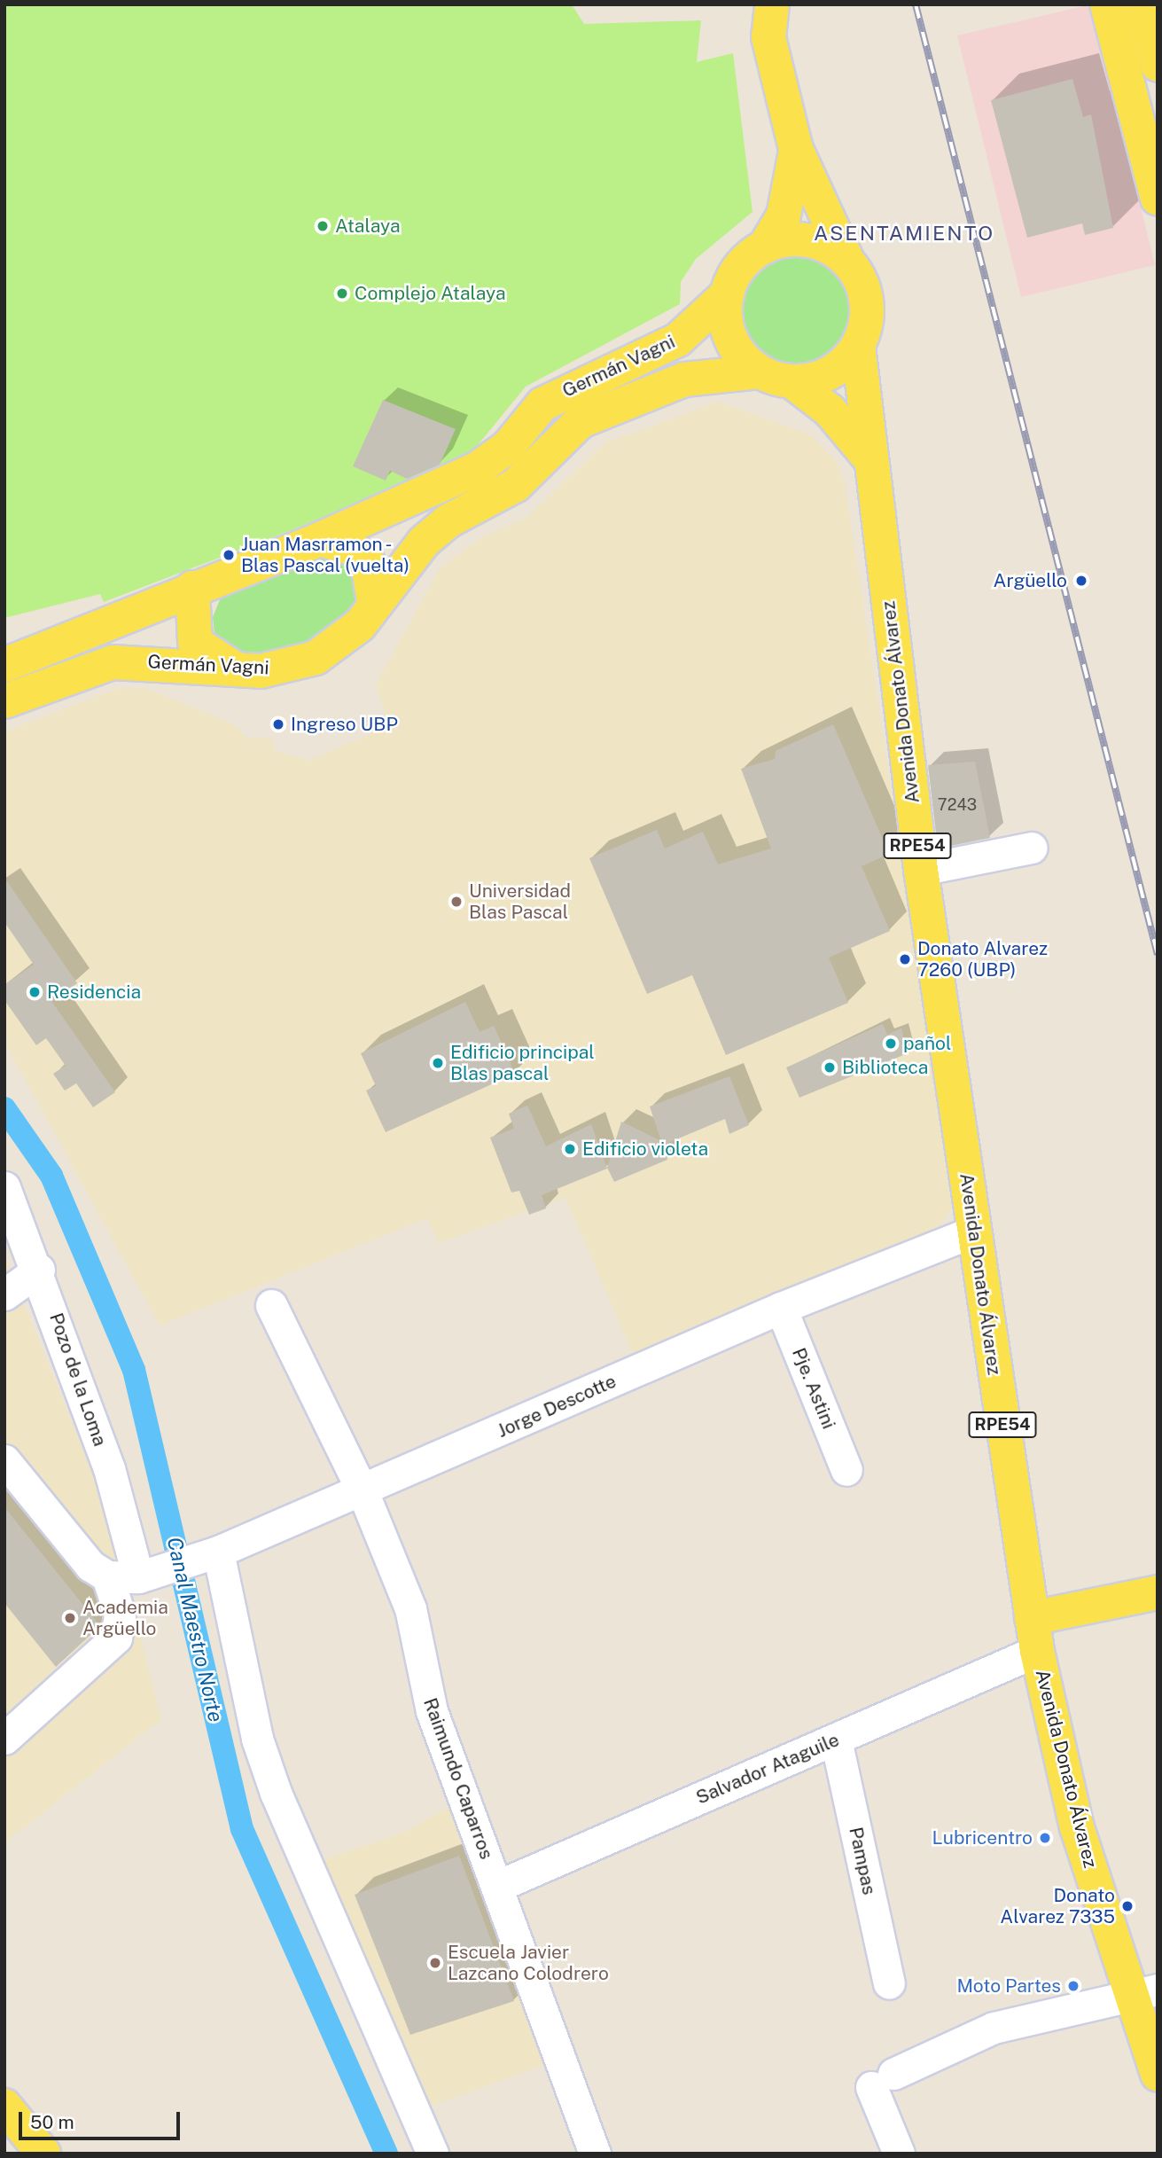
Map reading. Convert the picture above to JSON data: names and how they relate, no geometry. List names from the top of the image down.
{
  "streets": {
    "main road": ["Germán Vagni", "Avenida Donato Álvarez", "RPE54"],
    "street": [
      "Pozo de la Loma",
      "Pje. Astini",
      "Jorge Descotte",
      "Salvador Ataguile",
      "Raimundo Caparros",
      "Pampas"
    ]
  },
  "crossings": [
    ["Germán Vagni", "Avenida Donato Álvarez"],
    ["Avenida Donato Álvarez", "Jorge Descotte"],
    ["Avenida Donato Álvarez", "Salvador Ataguile"],
    ["Pozo de la Loma", "Jorge Descotte"],
    ["Pje. Astini", "Jorge Descotte"],
    ["Jorge Descotte", "Raimundo Caparros"],
    ["Salvador Ataguile", "Raimundo Caparros"],
    ["Salvador Ataguile", "Pampas"]
  ],
  "districts": ["ASENTAMIENTO"],
  "water": ["Canal Maestro Norte"],
  "places": [
    "Atalaya",
    "Complejo Atalaya",
    "Juan Masrramon - Blas Pascal (vuelta)",
    "Argüello",
    "Ingreso UBP",
    "Universidad Blas Pascal",
    "Donato Alvarez 7260 (UBP)",
    "Residencia",
    "pañol",
    "Edificio principal Blas pascal",
    "Biblioteca",
    "Edificio violeta",
    "Academia Argüello",
    "Lubricentro",
    "Donato Alvarez 7335",
    "Escuela Javier Lazcano Colodrero",
    "Moto Partes"
  ],
  "house_numbers": ["7243"],
  "scale_bar": "50 m"
}
